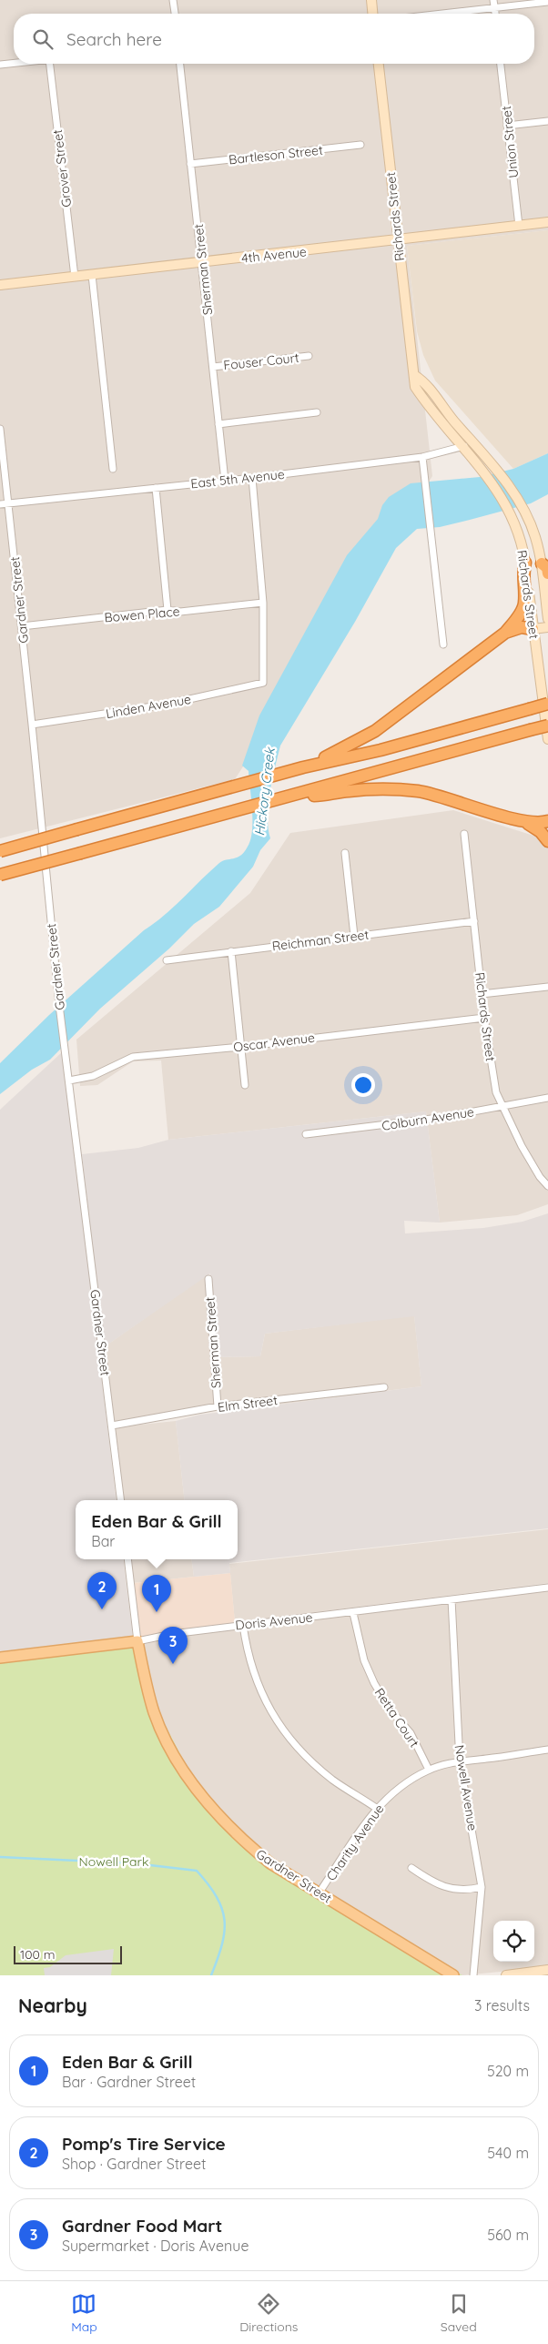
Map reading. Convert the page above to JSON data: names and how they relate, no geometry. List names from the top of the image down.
{
  "streets": {
    "main road": ["Gardner Street", "Doris Avenue"],
    "street": [
      "Union Street",
      "Bartleson Street",
      "Grover Street",
      "Richards Street",
      "4th Avenue",
      "Sherman Street",
      "Fouser Court",
      "East 5th Avenue",
      "Bowen Place",
      "Linden Avenue",
      "Reichman Street",
      "Oscar Avenue",
      "Colburn Avenue",
      "Elm Street",
      "Retta Court",
      "Nowell Avenue",
      "Charity Avenue"
    ]
  },
  "crossings": [
    ["Union Street", "4th Avenue"],
    ["Bartleson Street", "Sherman Street"],
    ["Grover Street", "4th Avenue"],
    ["Richards Street", "4th Avenue"],
    ["Richards Street", "East 5th Avenue"],
    ["Richards Street", "Reichman Street"],
    ["Richards Street", "Oscar Avenue"],
    ["Richards Street", "Colburn Avenue"],
    ["4th Avenue", "Sherman Street"],
    ["Sherman Street", "Fouser Court"],
    ["Sherman Street", "East 5th Avenue"],
    ["Sherman Street", "Elm Street"],
    ["East 5th Avenue", "Gardner Street"],
    ["Gardner Street", "Bowen Place"],
    ["Gardner Street", "Linden Avenue"],
    ["Gardner Street", "Oscar Avenue"],
    ["Gardner Street", "Elm Street"],
    ["Gardner Street", "Doris Avenue"],
    ["Gardner Street", "Charity Avenue"],
    ["Bowen Place", "Linden Avenue"],
    ["Doris Avenue", "Retta Court"],
    ["Doris Avenue", "Nowell Avenue"],
    ["Retta Court", "Charity Avenue"],
    ["Nowell Avenue", "Charity Avenue"]
  ],
  "water": ["Hickory Creek"],
  "parks": ["Nowell Park"],
  "scale_bar": "100 m",
  "page": {
    "search": "Search here",
    "popup": ["Eden Bar & Grill", "Bar"],
    "pins": ["2", "1", "3"],
    "scale": "100 m",
    "heading": ["Nearby", "3 results"],
    "list": [
      {
        "mark": "1",
        "name": "Eden Bar & Grill",
        "note": "Bar · Gardner Street",
        "value": "520 m"
      },
      {
        "mark": "2",
        "name": "Pomp's Tire Service",
        "note": "Shop · Gardner Street",
        "value": "540 m"
      },
      {
        "mark": "3",
        "name": "Gardner Food Mart",
        "note": "Supermarket · Doris Avenue",
        "value": "560 m"
      }
    ],
    "nav": ["Map", "Directions", "Saved"]
  }
}
